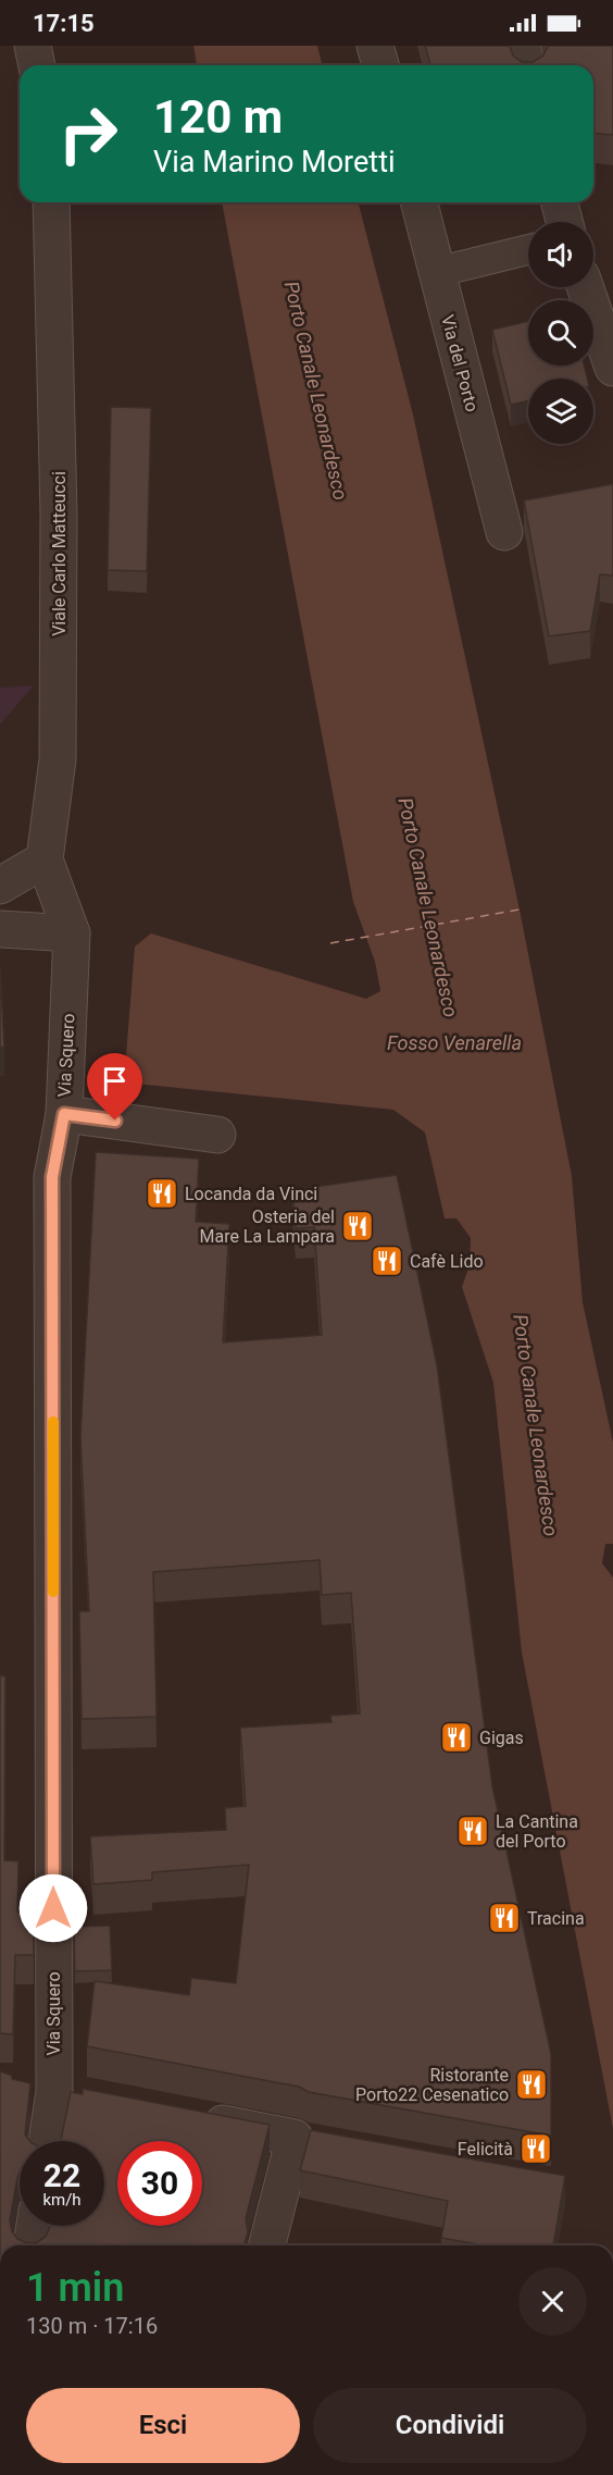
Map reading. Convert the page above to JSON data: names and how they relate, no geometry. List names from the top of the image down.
{
  "streets": {
    "street": ["Via del Porto", "Viale Carlo Matteucci", "Via Squero"]
  },
  "crossings": [
    ["Viale Carlo Matteucci", "Via Squero"]
  ],
  "water": ["Porto Canale Leonardesco", "Fosso Venarella"],
  "places": {
    "restaurant": [
      "Locanda da Vinci",
      "Osteria del Mare La Lampara",
      "Cafè Lido",
      "Gigas",
      "La Cantina del Porto",
      "Tracina",
      "Ristorante Porto22 Cesenatico",
      "Felicità"
    ]
  },
  "page": {
    "status": "17:15",
    "turn": ["120 m", "Via Marino Moretti"],
    "speed": "22 km/h",
    "limit": "30",
    "heading": ["1 min", "130 m · 17:16"],
    "buttons": ["Esci", "Condividi"]
  }
}
